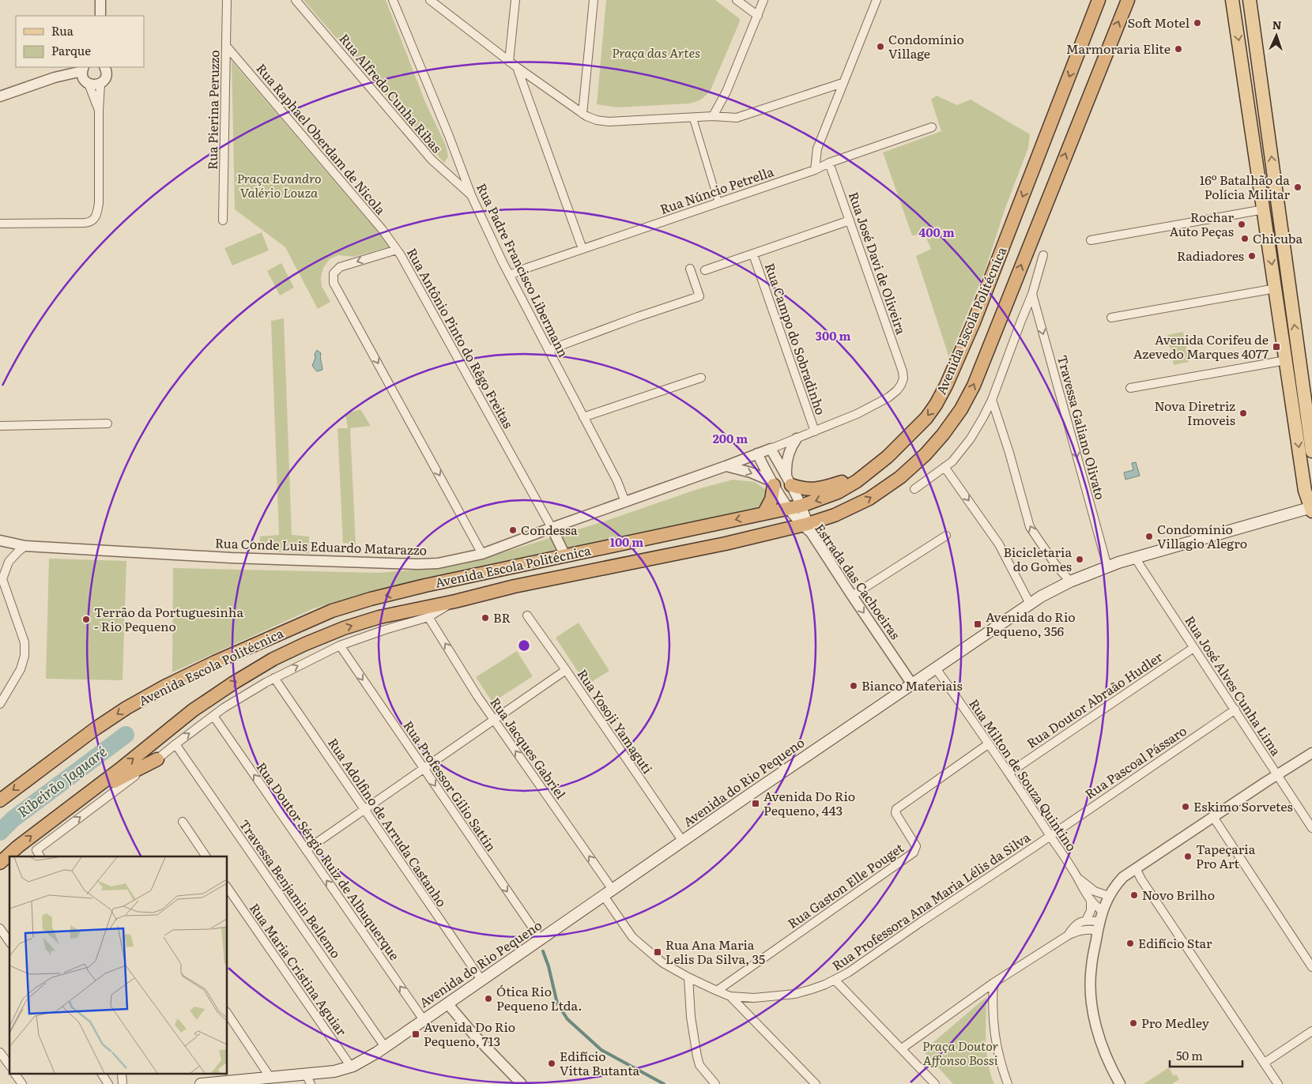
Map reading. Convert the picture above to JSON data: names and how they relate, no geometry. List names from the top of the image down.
{
  "streets": {
    "highway": ["Avenida Escola Politécnica"],
    "main road": ["Avenida do Rio Pequeno"],
    "street": [
      "Rua Alfredo Cunha Ribas",
      "Rua Pierina Peruzzo",
      "Rua Raphael Oberdam de Nicola",
      "Rua Núncio Petrella",
      "Rua José Davi de Oliveira",
      "Rua Padre Francisco Libermann",
      "Rua Antônio Pinto do Rêgo Freitas",
      "Rua Campo do Sobradinho",
      "Travessa Galiano Olivato",
      "Rua Conde Luis Eduardo Matarazzo",
      "Estrada das Cachoeiras",
      "Rua José Alves Cunha Lima",
      "Rua Doutor Abraão Hudler",
      "Rua Yosoji Yamaguti",
      "Rua Jacques Gabriel",
      "Rua Pascoal Pássaro",
      "Rua Milton de Souza Quintino",
      "Rua Professor Gílio Sattin",
      "Rua Adolfino de Arruda Castanho",
      "Rua Doutor Sérgio Ruiz de Albuquerque",
      "Rua Gaston Elle Pouget",
      "Travessa Benjamin Bellemo",
      "Rua Professora Ana Maria Lélis da Silva",
      "Rua Maria Cristina Aguiar"
    ]
  },
  "crossings": [
    ["Rua Alfredo Cunha Ribas", "Rua Padre Francisco Libermann"],
    ["Rua Pierina Peruzzo", "Rua Raphael Oberdam de Nicola"],
    ["Rua Raphael Oberdam de Nicola", "Rua Antônio Pinto do Rêgo Freitas"],
    ["Rua Núncio Petrella", "Rua José Davi de Oliveira"],
    ["Rua Núncio Petrella", "Rua Padre Francisco Libermann"],
    ["Rua José Davi de Oliveira", "Rua Conde Luis Eduardo Matarazzo"],
    ["Rua Padre Francisco Libermann", "Rua Conde Luis Eduardo Matarazzo"],
    ["Avenida Escola Politécnica", "Estrada das Cachoeiras"],
    ["Avenida Escola Politécnica", "Rua Jacques Gabriel"],
    ["Avenida Escola Politécnica", "Rua Professor Gílio Sattin"],
    ["Avenida Escola Politécnica", "Rua Adolfino de Arruda Castanho"],
    ["Avenida Escola Politécnica", "Rua Doutor Sérgio Ruiz de Albuquerque"],
    ["Avenida Escola Politécnica", "Travessa Benjamin Bellemo"],
    ["Rua Antônio Pinto do Rêgo Freitas", "Rua Conde Luis Eduardo Matarazzo"],
    ["Rua Campo do Sobradinho", "Rua Conde Luis Eduardo Matarazzo"],
    ["Travessa Galiano Olivato", "Avenida do Rio Pequeno"],
    ["Rua Conde Luis Eduardo Matarazzo", "Estrada das Cachoeiras"],
    ["Estrada das Cachoeiras", "Avenida do Rio Pequeno"],
    ["Rua José Alves Cunha Lima", "Rua Doutor Abraão Hudler"],
    ["Rua José Alves Cunha Lima", "Rua Pascoal Pássaro"],
    ["Rua José Alves Cunha Lima", "Avenida do Rio Pequeno"],
    ["Rua Doutor Abraão Hudler", "Rua Milton de Souza Quintino"],
    ["Rua Yosoji Yamaguti", "Avenida do Rio Pequeno"],
    ["Rua Jacques Gabriel", "Avenida do Rio Pequeno"],
    ["Rua Jacques Gabriel", "Rua Professora Ana Maria Lélis da Silva"],
    ["Rua Pascoal Pássaro", "Rua Milton de Souza Quintino"],
    ["Rua Pascoal Pássaro", "Rua Professora Ana Maria Lélis da Silva"],
    ["Rua Milton de Souza Quintino", "Avenida do Rio Pequeno"],
    ["Rua Milton de Souza Quintino", "Rua Gaston Elle Pouget"],
    ["Rua Milton de Souza Quintino", "Rua Professora Ana Maria Lélis da Silva"],
    ["Avenida do Rio Pequeno", "Rua Professor Gílio Sattin"],
    ["Avenida do Rio Pequeno", "Rua Adolfino de Arruda Castanho"],
    ["Avenida do Rio Pequeno", "Rua Doutor Sérgio Ruiz de Albuquerque"],
    ["Avenida do Rio Pequeno", "Travessa Benjamin Bellemo"],
    ["Avenida do Rio Pequeno", "Rua Professora Ana Maria Lélis da Silva"],
    ["Avenida do Rio Pequeno", "Rua Maria Cristina Aguiar"],
    ["Rua Gaston Elle Pouget", "Rua Professora Ana Maria Lélis da Silva"]
  ],
  "one_way": [
    "Rua Antônio Pinto do Rêgo Freitas",
    "Rua Jacques Gabriel",
    "Rua Professor Gílio Sattin",
    "Rua Doutor Sérgio Ruiz de Albuquerque"
  ],
  "water": ["Ribeirão Jaguaré"],
  "parks": ["Praça das Artes", "Praça Evandro Valério Louza", "Praça Doutor Affonso Bossi"],
  "places": {
    "other": [
      "Soft Motel",
      "Condomínio Village",
      "Marmoraria Elite",
      "16º Batalhão da Polícia Militar",
      "Rochar Auto Peças",
      "Chicuba",
      "Radiadores",
      "Nova Diretriz Imoveis",
      "Condessa",
      "Condomínio Villagio Alegro",
      "Bicicletaria do Gomes",
      "BR",
      "Terrão da Portuguesinha - Rio Pequeno",
      "Bianco Materiais",
      "Eskimo Sorvetes",
      "Tapeçaria Pro Art",
      "Novo Brilho",
      "Edifício Star",
      "Ótica Rio Pequeno Ltda.",
      "Pro Medley",
      "Edifício Vitta Butanta"
    ],
    "transit": [
      "Avenida Corifeu de Azevedo Marques 4077",
      "Avenida do Rio Pequeno, 356",
      "Avenida Do Rio Pequeno, 443",
      "Rua Ana Maria Lelis Da Silva, 35",
      "Avenida Do Rio Pequeno, 713"
    ]
  },
  "legend": ["Rua", "Parque"],
  "scale_bar": "50 m",
  "north": "top",
  "rings": [
    "400 m",
    "300 m",
    "200 m",
    "100 m"
  ]
}
